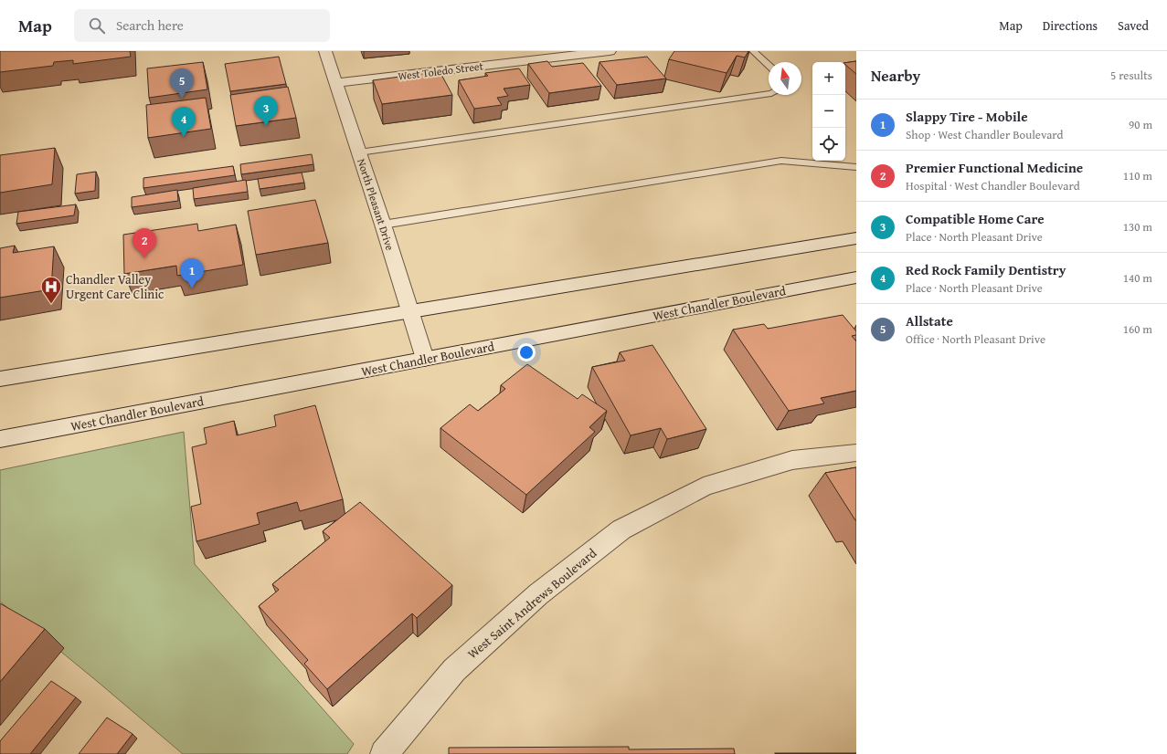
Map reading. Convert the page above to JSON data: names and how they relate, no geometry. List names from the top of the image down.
{
  "streets": {
    "main road": [
      "West Toledo Street",
      "North Pleasant Drive",
      "West Chandler Boulevard",
      "West Saint Andrews Boulevard"
    ]
  },
  "crossings": [
    ["West Toledo Street", "North Pleasant Drive"],
    ["North Pleasant Drive", "West Chandler Boulevard"]
  ],
  "places": {
    "hospital": ["Chandler Valley Urgent Care Clinic"]
  },
  "north": "top",
  "page": {
    "header": "Map",
    "search": "Search here",
    "nav": ["Map", "Directions", "Saved"],
    "heading": ["Nearby", "5 results"],
    "map_buttons": ["+", "−"],
    "pins": [
      "5",
      "3",
      "4",
      "2",
      "1"
    ],
    "list": [
      {
        "mark": "1",
        "name": "Slappy Tire - Mobile",
        "note": "Shop · West Chandler Boulevard",
        "value": "90 m"
      },
      {
        "mark": "2",
        "name": "Premier Functional Medicine",
        "note": "Hospital · West Chandler Boulevard",
        "value": "110 m"
      },
      {
        "mark": "3",
        "name": "Compatible Home Care",
        "note": "Place · North Pleasant Drive",
        "value": "130 m"
      },
      {
        "mark": "4",
        "name": "Red Rock Family Dentistry",
        "note": "Place · North Pleasant Drive",
        "value": "140 m"
      },
      {
        "mark": "5",
        "name": "Allstate",
        "note": "Office · North Pleasant Drive",
        "value": "160 m"
      }
    ]
  }
}
